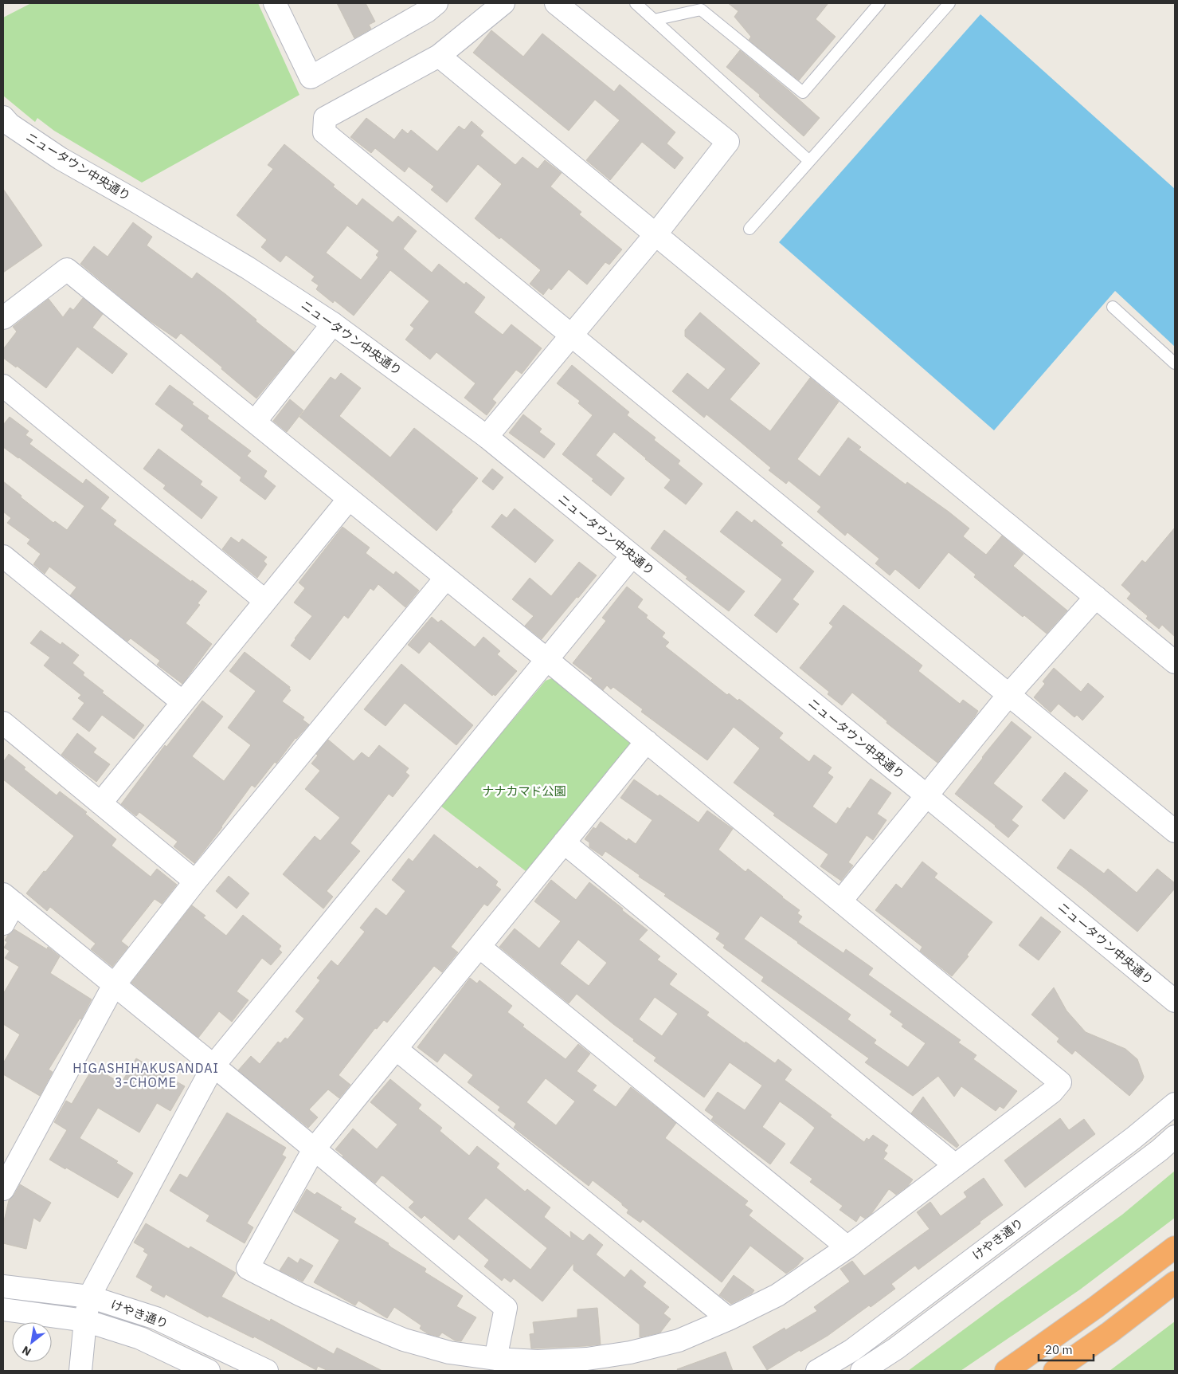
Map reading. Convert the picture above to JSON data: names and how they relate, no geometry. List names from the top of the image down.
{
  "streets": {
    "street": ["ニュータウン中央通り", "けやき通り"]
  },
  "districts": ["HIGASHIHAKUSANDAI 3-CHOME"],
  "parks": ["ナナカマド公園"],
  "scale_bar": "20 m",
  "north": "bottom left"
}
